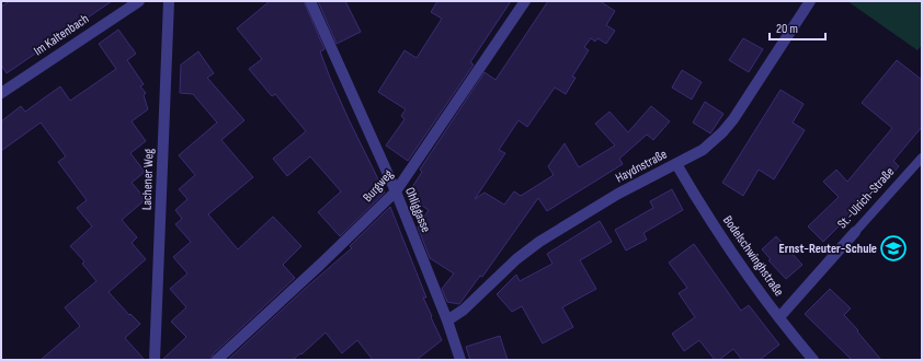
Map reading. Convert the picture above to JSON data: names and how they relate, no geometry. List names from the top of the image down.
{
  "streets": {
    "street": [
      "Im Kaltenbach",
      "Haydnstraße",
      "Lachener Weg",
      "Burgweg",
      "St.-Ulrich-Straße",
      "Ohliggasse",
      "Bodelschwinghstraße"
    ]
  },
  "crossings": [
    ["Haydnstraße", "Ohliggasse"],
    ["Haydnstraße", "Bodelschwinghstraße"],
    ["Burgweg", "Ohliggasse"],
    ["St.-Ulrich-Straße", "Bodelschwinghstraße"]
  ],
  "places": {
    "school or university": ["Ernst-Reuter-Schule"]
  },
  "scale_bar": "20 m"
}
